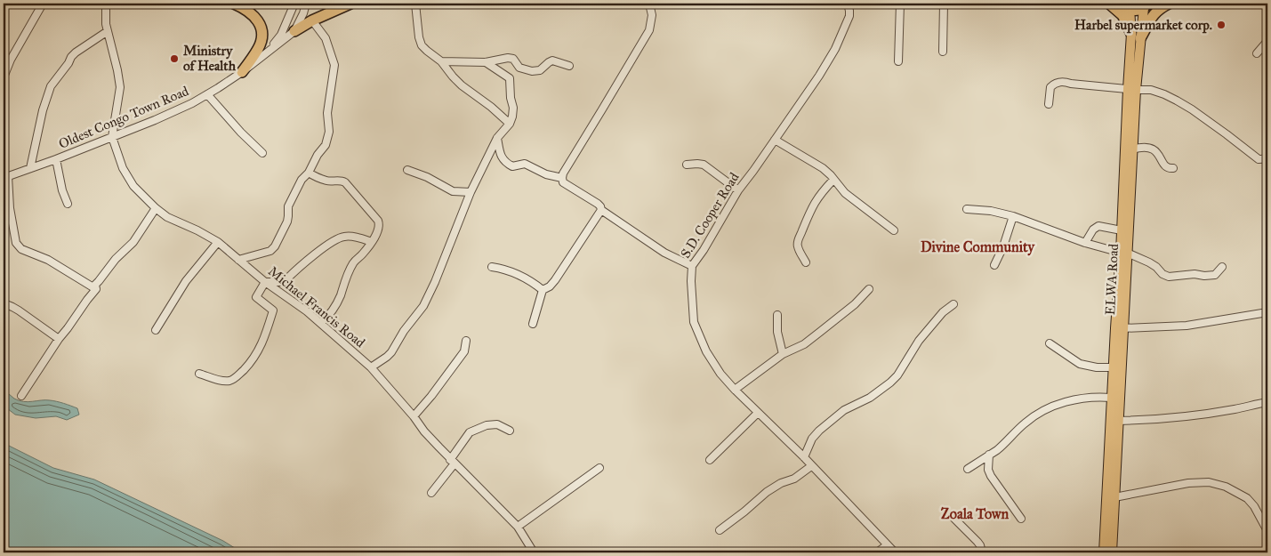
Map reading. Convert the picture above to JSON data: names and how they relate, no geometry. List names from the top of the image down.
{
  "streets": {
    "main road": ["ELWA Road"],
    "street": ["Oldest Congo Town Road", "S.D. Cooper Road", "Michael Francis Road"]
  },
  "crossings": [
    ["Oldest Congo Town Road", "Michael Francis Road"]
  ],
  "districts": ["Divine Community", "Zoala Town"],
  "places": ["Harbel supermarket corp.", "Ministry of Health"]
}
